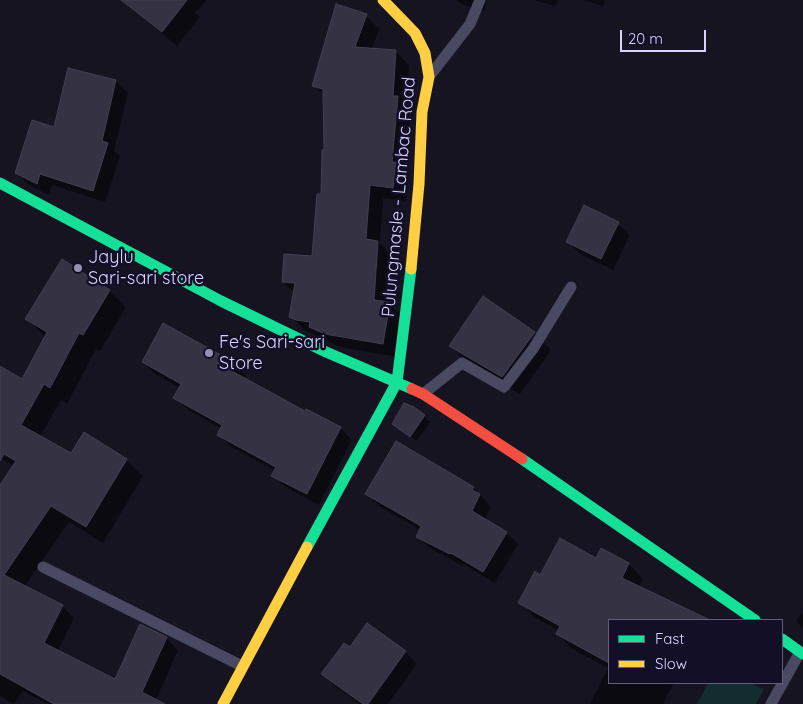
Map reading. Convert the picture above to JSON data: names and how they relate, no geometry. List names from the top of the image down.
{
  "streets": {
    "street": ["Pulungmasle - Lambac Road"]
  },
  "places": ["Jaylu Sari-sari store", "Fe's Sari-sari Store"],
  "legend": ["Fast", "Slow"],
  "scale_bar": "20 m"
}
